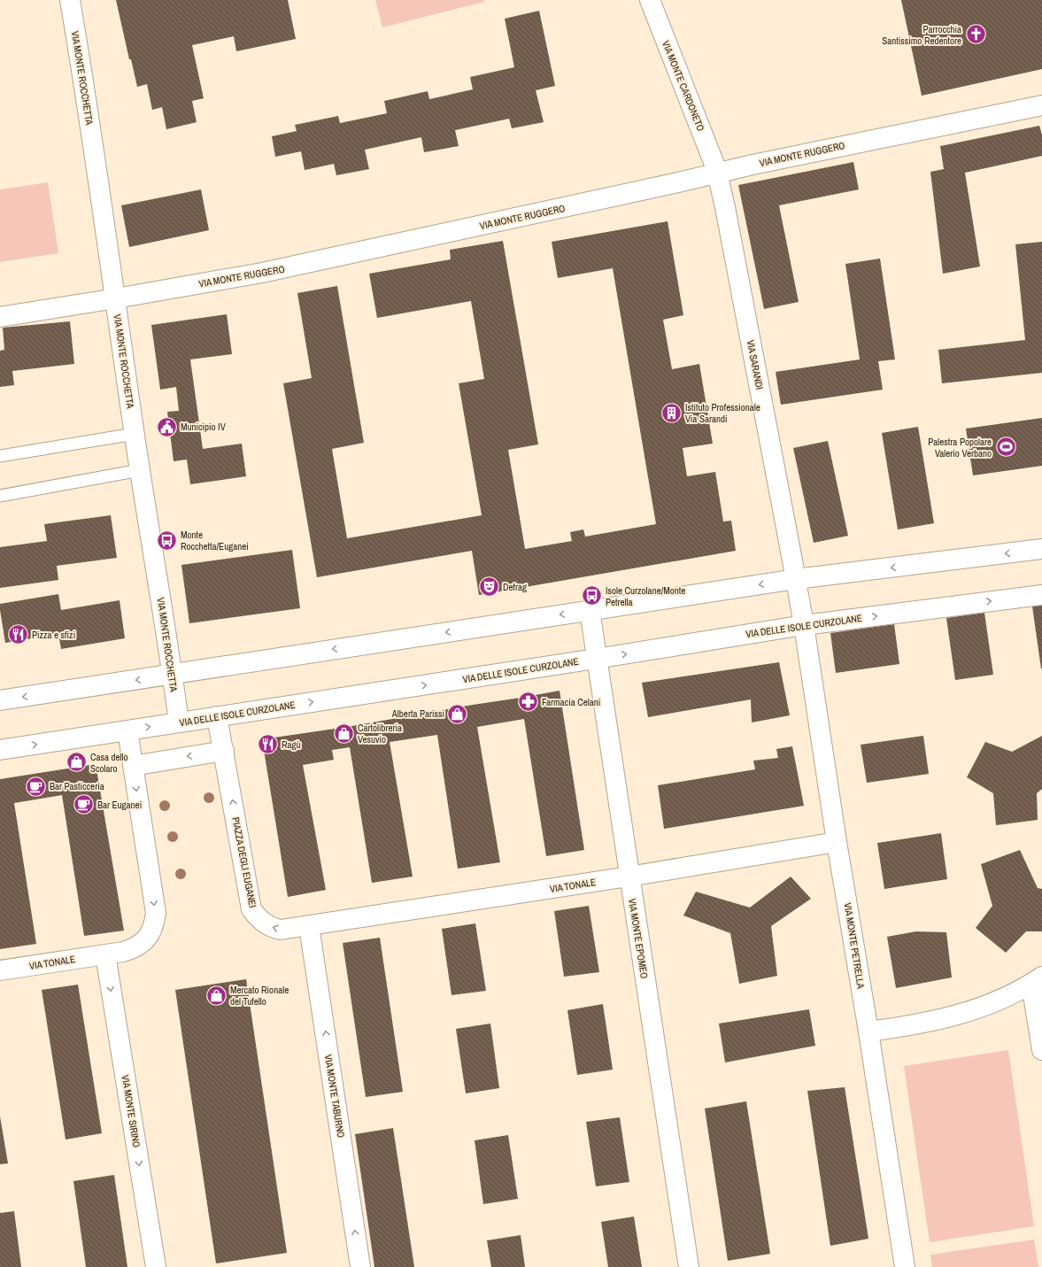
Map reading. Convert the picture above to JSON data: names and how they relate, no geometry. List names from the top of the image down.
{
  "streets": {
    "street": [
      "VIA MONTE ROCCHETTA",
      "VIA MONTE CARDONETO",
      "VIA MONTE RUGGERO",
      "VIA SARANDI",
      "VIA DELLE ISOLE CURZOLANE",
      "PIAZZA DEGLI EUGANEI",
      "VIA TONALE",
      "VIA MONTE EPOMEO",
      "VIA MONTE PETRELLA",
      "VIA MONTE TABURNO",
      "VIA MONTE SIRINO"
    ]
  },
  "crossings": [
    ["VIA MONTE ROCCHETTA", "VIA MONTE RUGGERO"],
    ["VIA MONTE ROCCHETTA", "VIA DELLE ISOLE CURZOLANE"],
    ["VIA MONTE CARDONETO", "VIA MONTE RUGGERO"],
    ["VIA MONTE CARDONETO", "VIA SARANDI"],
    ["VIA MONTE RUGGERO", "VIA SARANDI"],
    ["VIA SARANDI", "VIA DELLE ISOLE CURZOLANE"],
    ["VIA SARANDI", "VIA MONTE PETRELLA"],
    ["VIA DELLE ISOLE CURZOLANE", "PIAZZA DEGLI EUGANEI"],
    ["VIA DELLE ISOLE CURZOLANE", "VIA MONTE EPOMEO"],
    ["VIA DELLE ISOLE CURZOLANE", "VIA MONTE PETRELLA"],
    ["PIAZZA DEGLI EUGANEI", "VIA TONALE"],
    ["PIAZZA DEGLI EUGANEI", "VIA MONTE TABURNO"],
    ["VIA TONALE", "VIA MONTE EPOMEO"],
    ["VIA TONALE", "VIA MONTE PETRELLA"],
    ["VIA TONALE", "VIA MONTE TABURNO"],
    ["VIA TONALE", "VIA MONTE SIRINO"]
  ],
  "one_way": ["PIAZZA DEGLI EUGANEI", "VIA MONTE TABURNO", "VIA MONTE SIRINO"],
  "places": {
    "church": ["Parrocchia Santissimo Redentore"],
    "building": ["Istituto Professionale Via Sarandi"],
    "public building": ["Municipio IV"],
    "sports": ["Palestra Popolare Valerio Verbano"],
    "bus stop": ["Monte Rocchetta/Euganei", "Isole Curzolane/Monte Petrella"],
    "theatre": ["Defrag"],
    "restaurant": ["Pizza e sfizi", "Ragù"],
    "pharmacy": ["Farmacia Celani"],
    "shop": [
      "Alberta Parissi",
      "Cartolibreria Vesuvio",
      "Casa dello Scolaro",
      "Mercato Rionale del Tufello"
    ],
    "cafe": ["Bar Pasticceria", "Bar Euganei"]
  }
}
